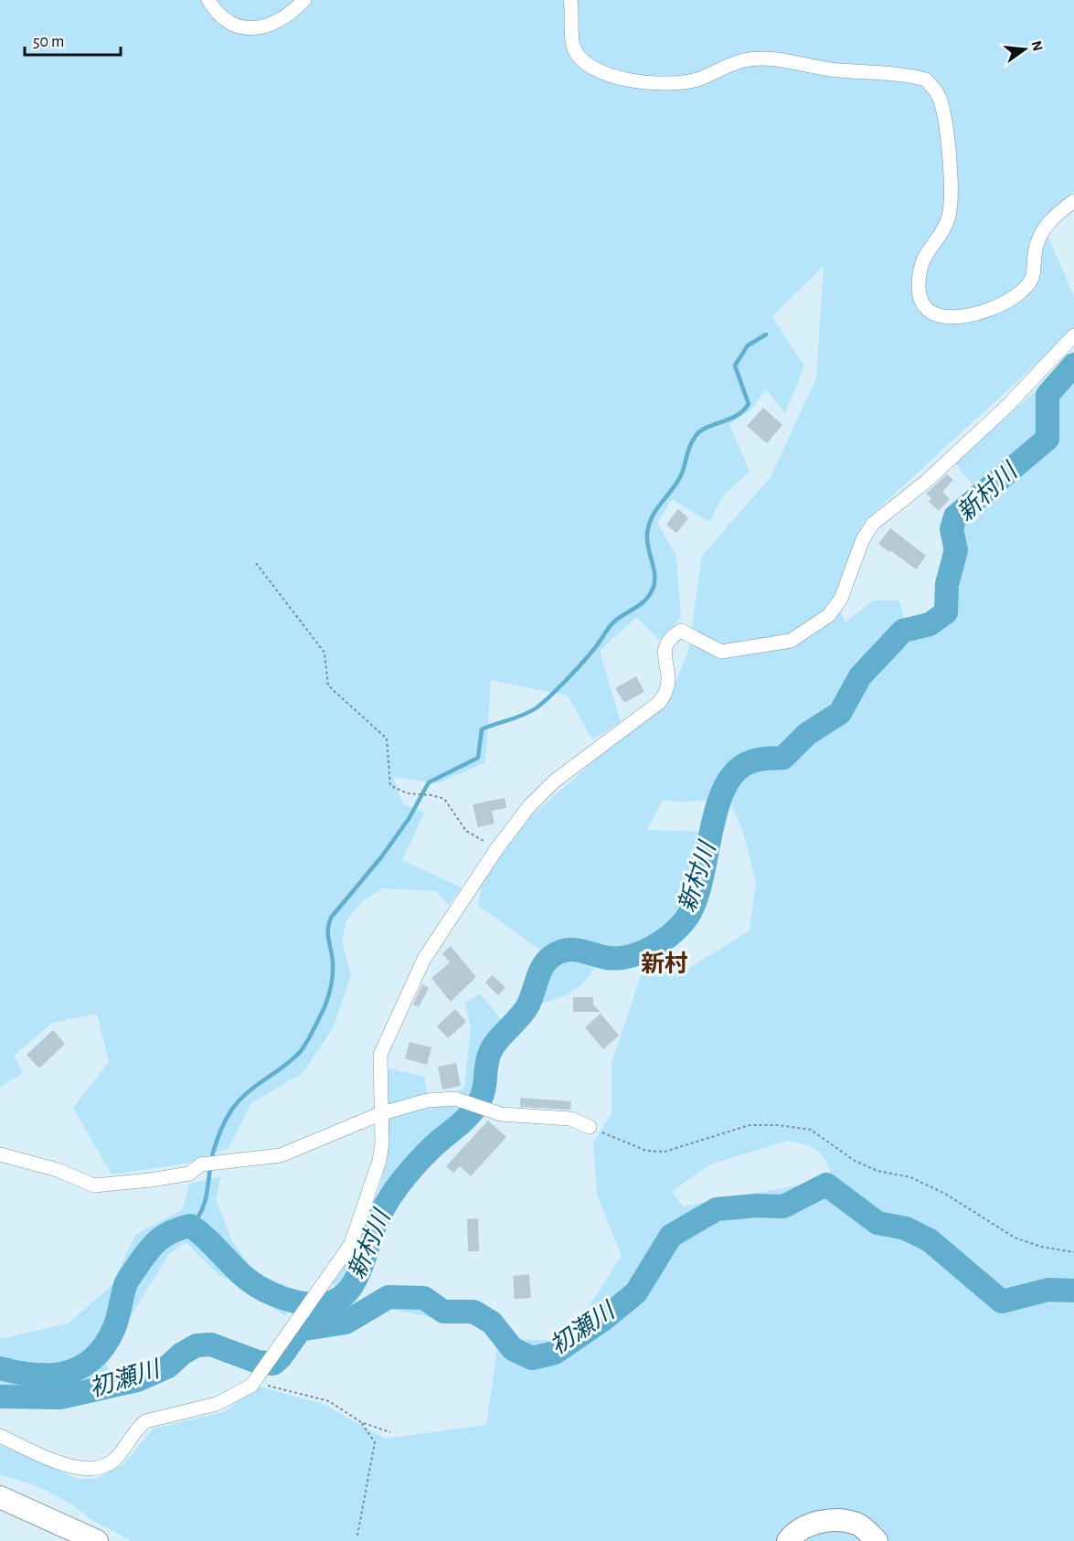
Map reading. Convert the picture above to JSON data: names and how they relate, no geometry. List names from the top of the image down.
{
  "districts": ["新村"],
  "water": ["新村川", "初瀬川"],
  "scale_bar": "50 m",
  "north": "right"
}
